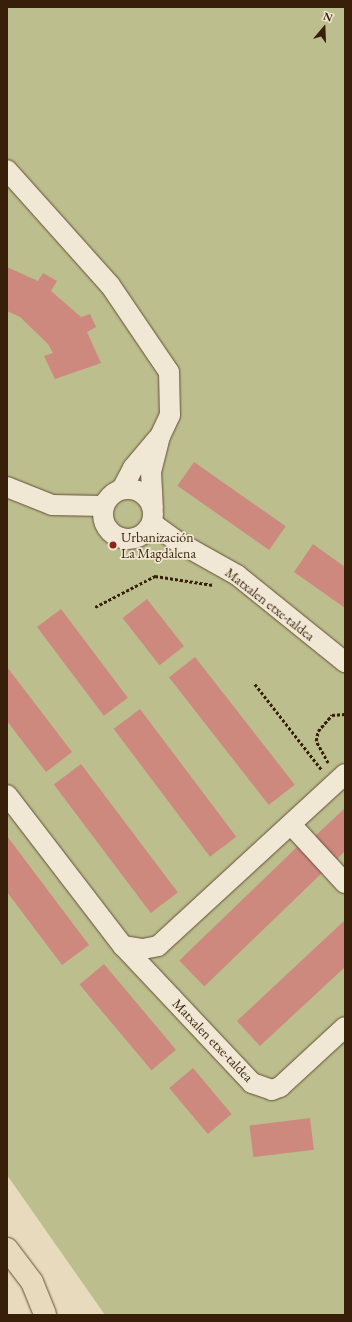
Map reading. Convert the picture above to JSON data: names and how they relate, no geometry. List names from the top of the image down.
{
  "streets": {
    "street": ["Matxalen etxe-taldea"]
  },
  "places": ["Urbanización La Magdalena"],
  "north": "top"
}
